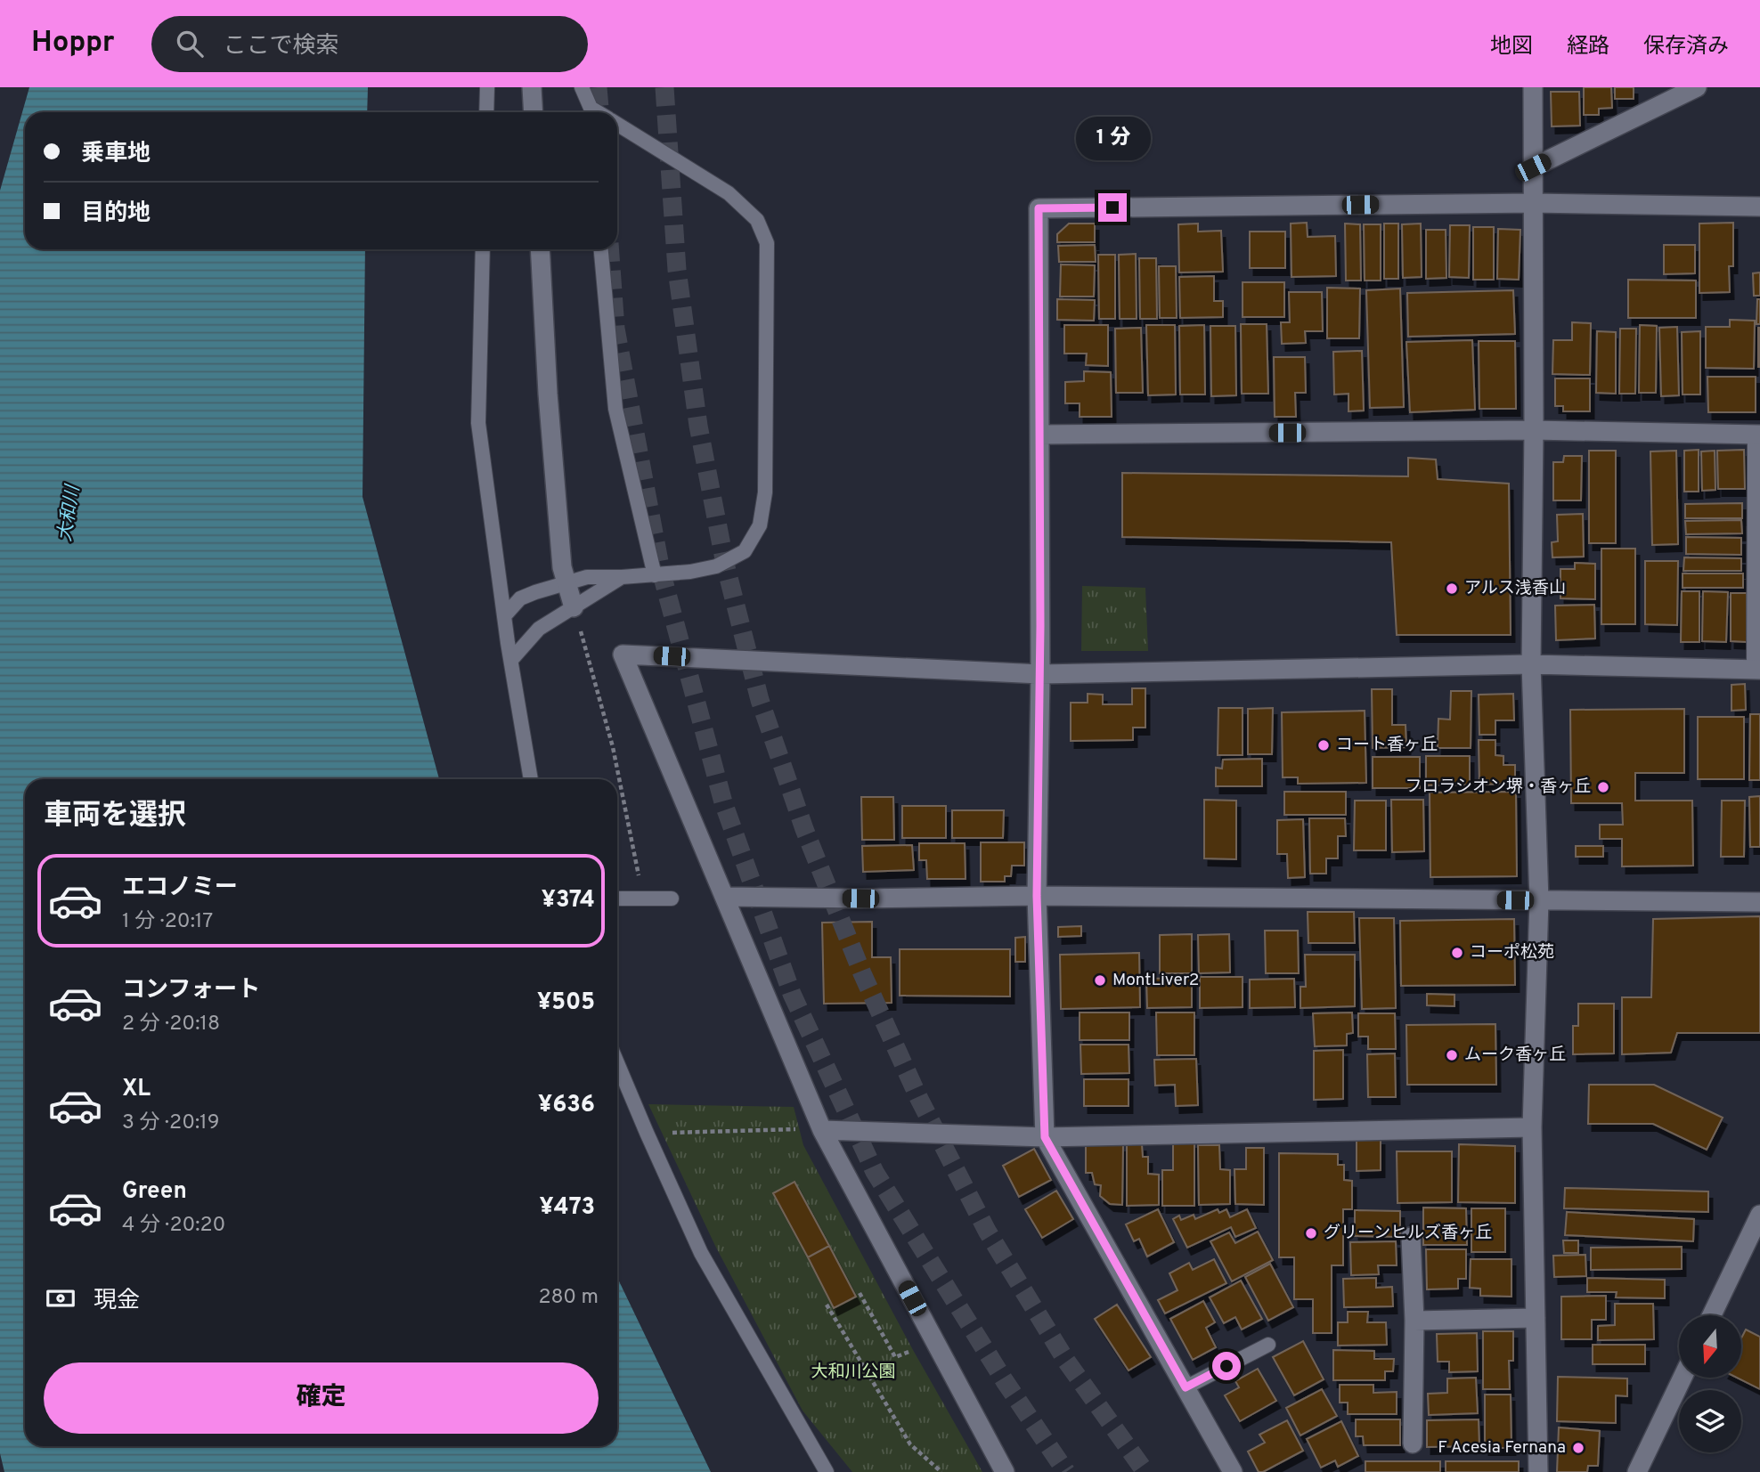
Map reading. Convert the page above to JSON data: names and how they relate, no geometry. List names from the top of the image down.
{
  "water": ["大和川"],
  "parks": ["大和川公園"],
  "places": [
    "アルス浅香山",
    "コート香ヶ丘",
    "フロラシオン堺・香ヶ丘",
    "コーポ松苑",
    "MontLiver2",
    "ムーク香ヶ丘",
    "グリーンヒルズ香ヶ丘",
    "F Acesia Fernana"
  ],
  "north": "bottom",
  "page": {
    "header": "Hoppr",
    "search": "ここで検索",
    "nav": ["地図", "経路", "保存済み"],
    "banner": ["乗車地", "目的地"],
    "bubble": "1 分",
    "heading": "車両を選択",
    "list": [
      {
        "name": "エコノミー",
        "note": "1 分 · 20:17",
        "value": "¥374"
      },
      {
        "name": "コンフォート",
        "note": "2 分 · 20:18",
        "value": "¥505"
      },
      {
        "name": "XL",
        "note": "3 分 · 20:19",
        "value": "¥636"
      },
      {
        "name": "Green",
        "note": "4 分 · 20:20",
        "value": "¥473"
      }
    ],
    "pay": ["現金", "280 m"],
    "buttons": "確定"
  }
}
